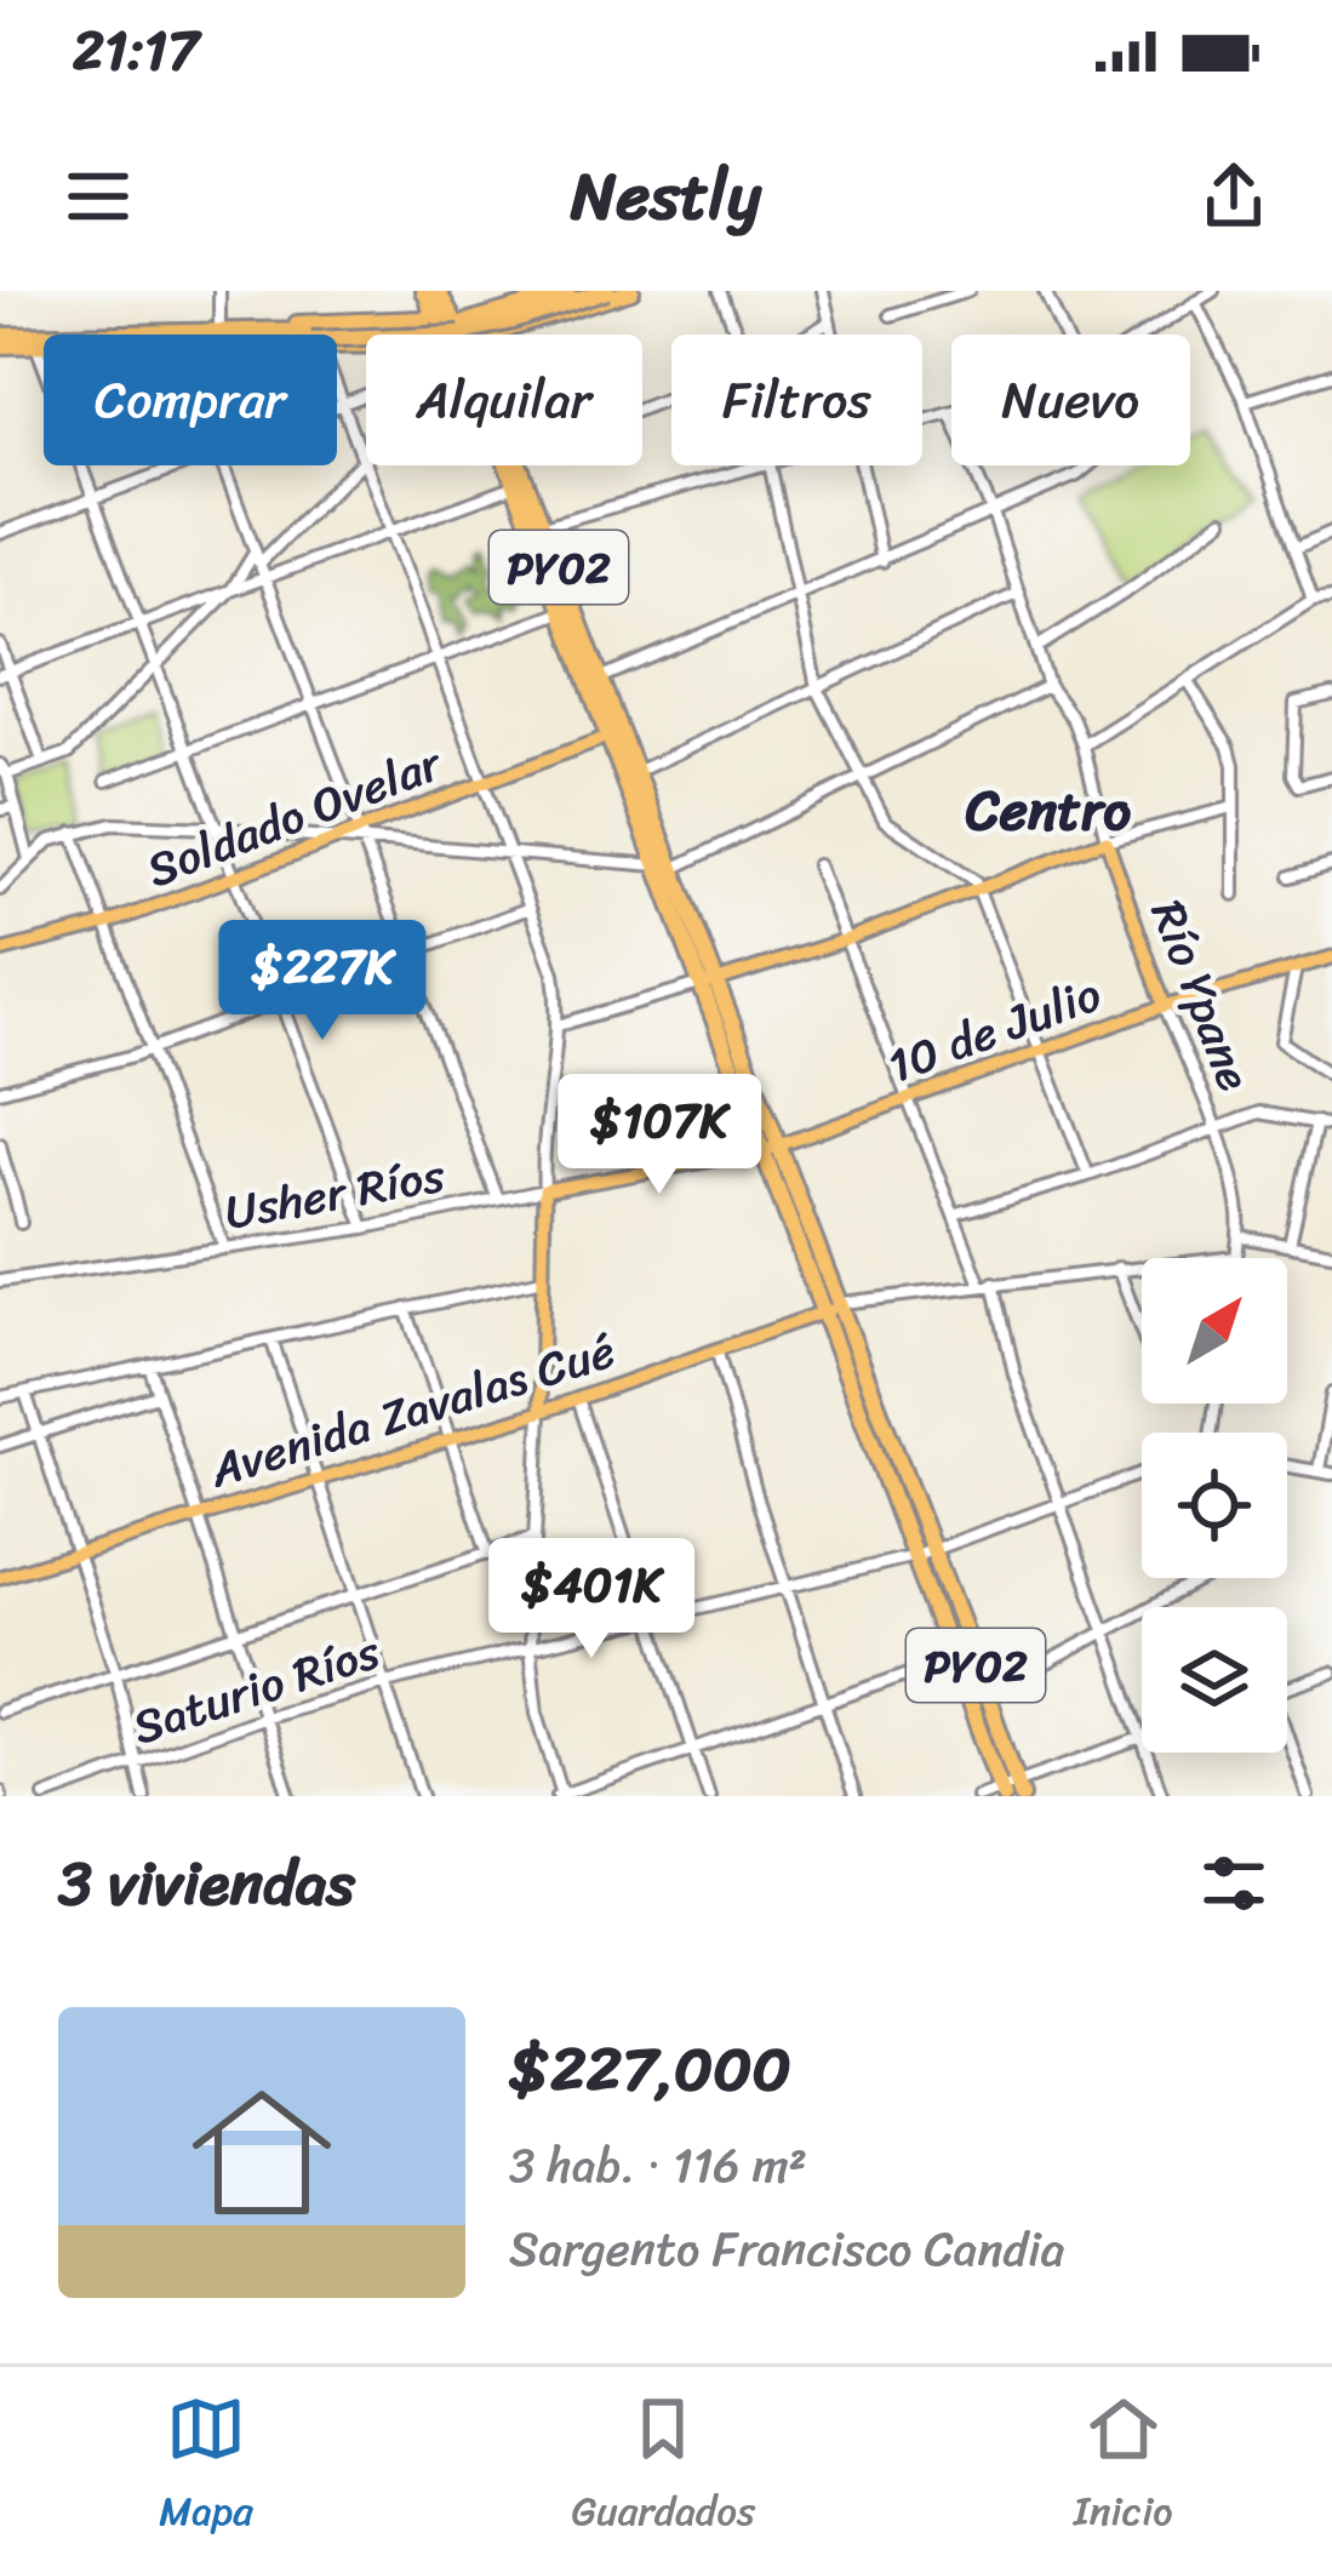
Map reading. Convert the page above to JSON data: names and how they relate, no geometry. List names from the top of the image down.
{
  "streets": {
    "highway": ["PY02"],
    "main road": [
      "Soldado Ovelar",
      "Río Ypane",
      "10 de Julio",
      "Usher Ríos",
      "Avenida Zavalas Cué"
    ],
    "street": ["Saturio Ríos"]
  },
  "crossings": [
    ["PY02", "Soldado Ovelar"],
    ["PY02", "10 de Julio"],
    ["PY02", "Usher Ríos"],
    ["PY02", "Avenida Zavalas Cué"],
    ["PY02", "Saturio Ríos"],
    ["Río Ypane", "10 de Julio"],
    ["10 de Julio", "Usher Ríos"]
  ],
  "districts": ["Centro"],
  "north": "top right",
  "page": {
    "status": "21:17",
    "header": "Nestly",
    "chip": [
      "Comprar",
      "Alquilar",
      "Filtros",
      "Nuevo"
    ],
    "price": ["$227K", "$107K", "$401K"],
    "heading": "3 viviendas",
    "list": [
      {
        "name": "$227,000",
        "note": "3 hab. · 116 m² · Sargento Francisco Candia"
      }
    ],
    "tabs": ["Mapa", "Guardados", "Inicio"]
  }
}
